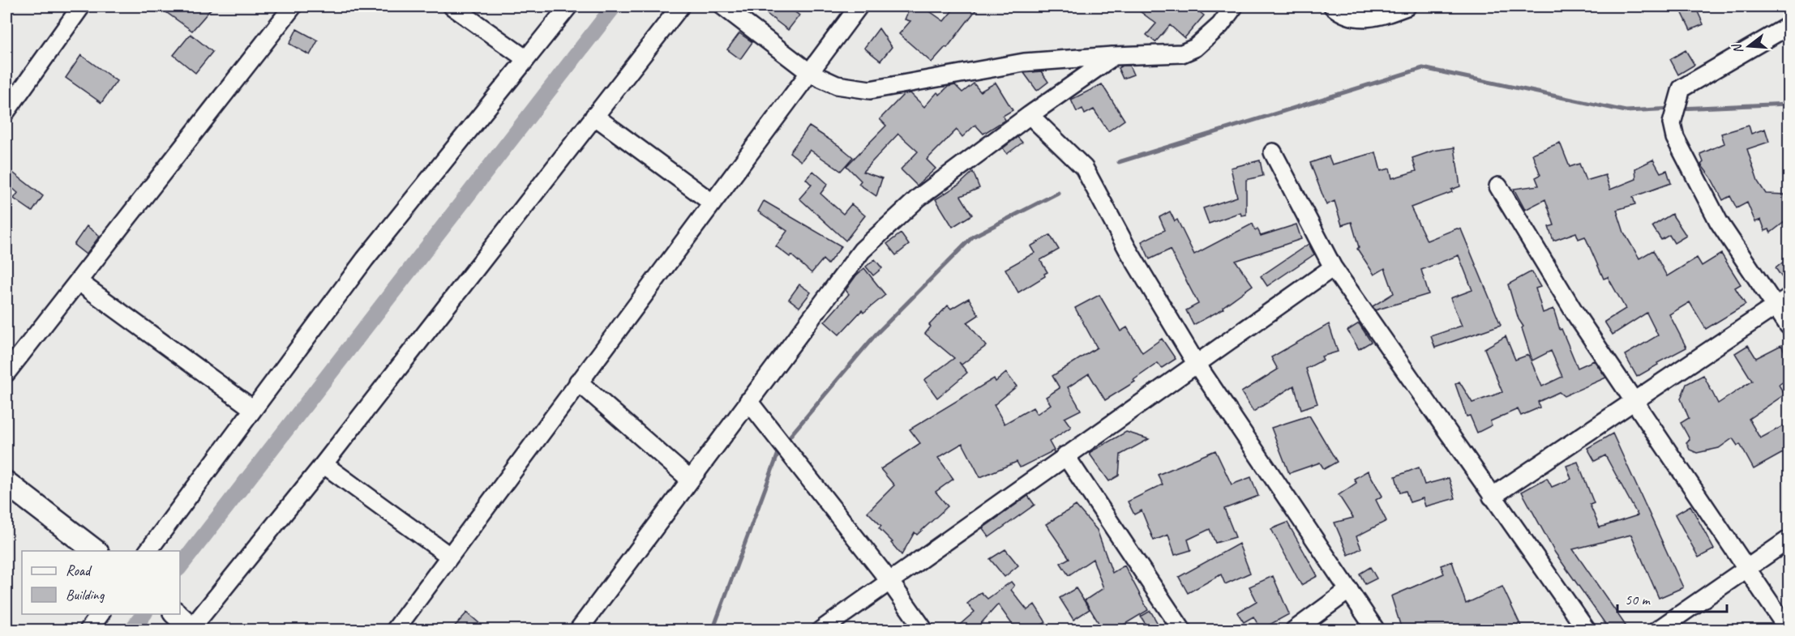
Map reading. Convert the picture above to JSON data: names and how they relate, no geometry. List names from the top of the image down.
{
  "legend": ["Road", "Building"],
  "scale_bar": "50 m",
  "north": "left"
}
